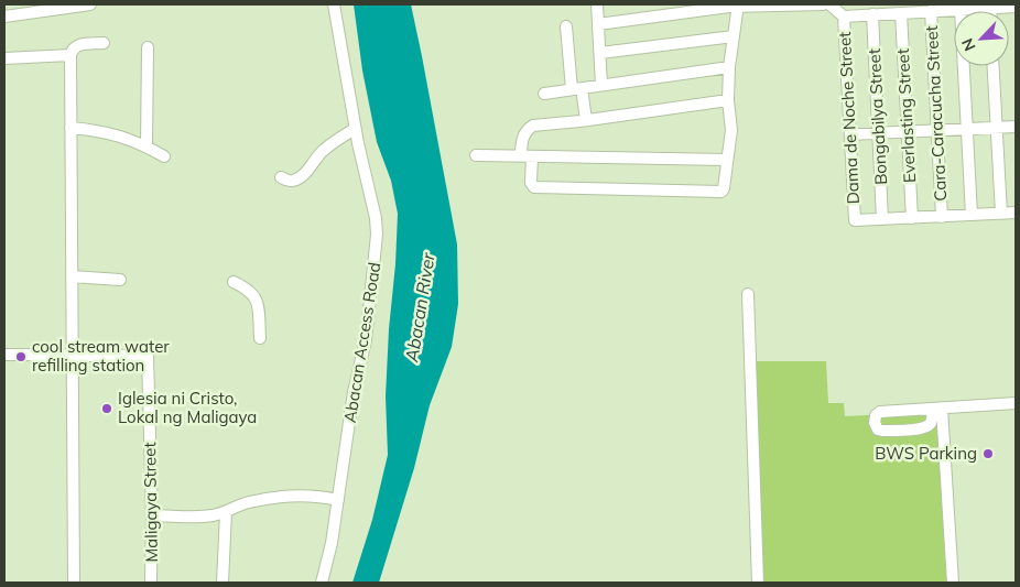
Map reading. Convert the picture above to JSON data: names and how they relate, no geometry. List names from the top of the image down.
{
  "streets": {
    "street": [
      "Cara-Caracucha Street",
      "Everlasting Street",
      "Bongabilya Street",
      "Dama de Noche Street",
      "Abacan Access Road",
      "Maligaya Street"
    ]
  },
  "crossings": [
    ["Bongabilya Street", "Dama de Noche Street"]
  ],
  "water": ["Abacan River"],
  "places": ["cool stream water refilling station", "Iglesia ni Cristo, Lokal ng Maligaya", "BWS Parking"],
  "north": "bottom left"
}
